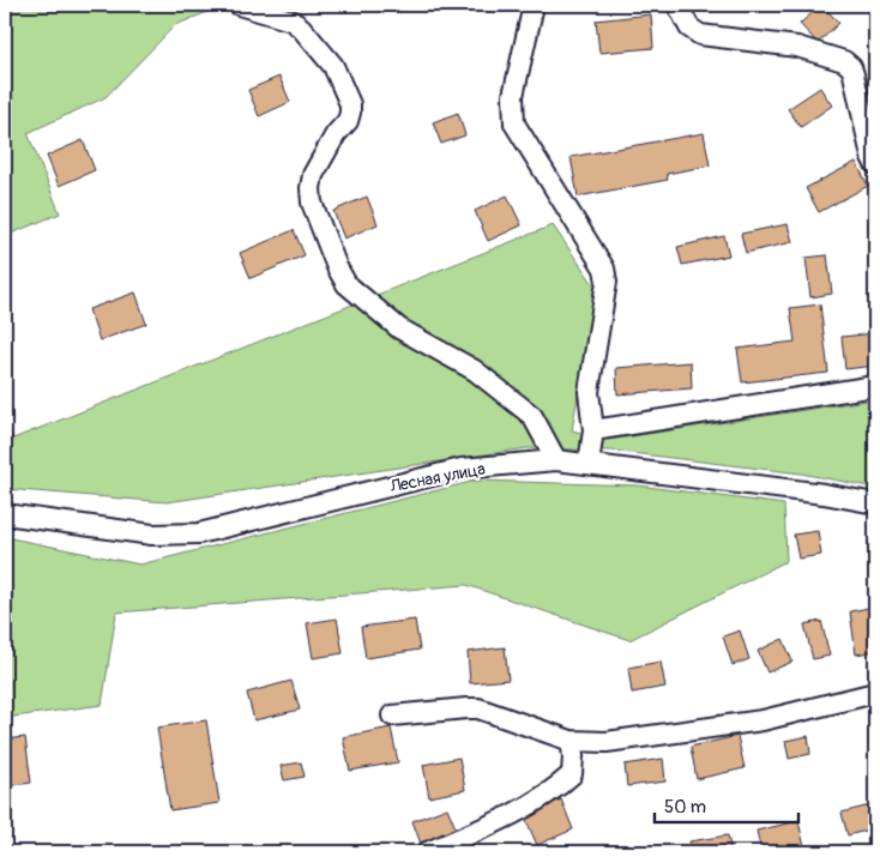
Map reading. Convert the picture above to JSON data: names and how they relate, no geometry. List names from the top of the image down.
{
  "streets": {
    "street": ["Лесная улица"]
  },
  "scale_bar": "50 m"
}
